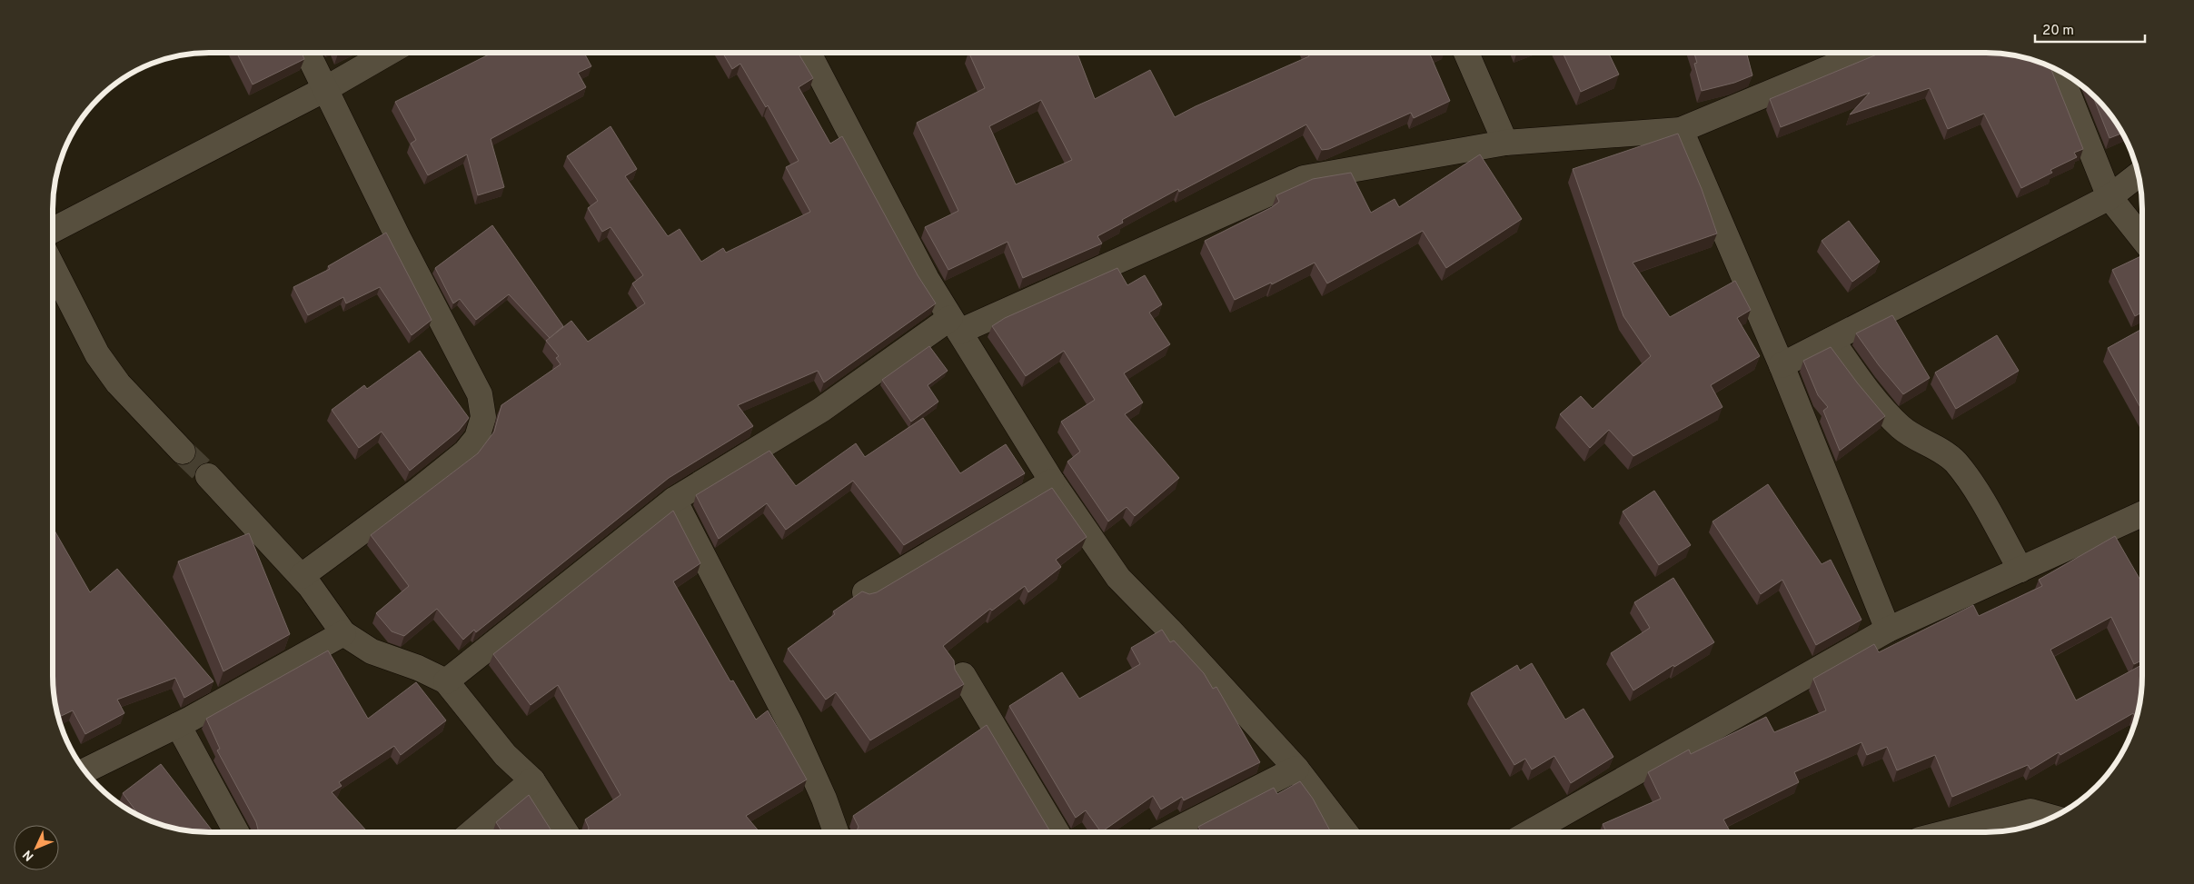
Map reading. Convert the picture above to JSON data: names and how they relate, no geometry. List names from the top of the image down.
{
  "scale_bar": "20 m",
  "north": "bottom left"
}
